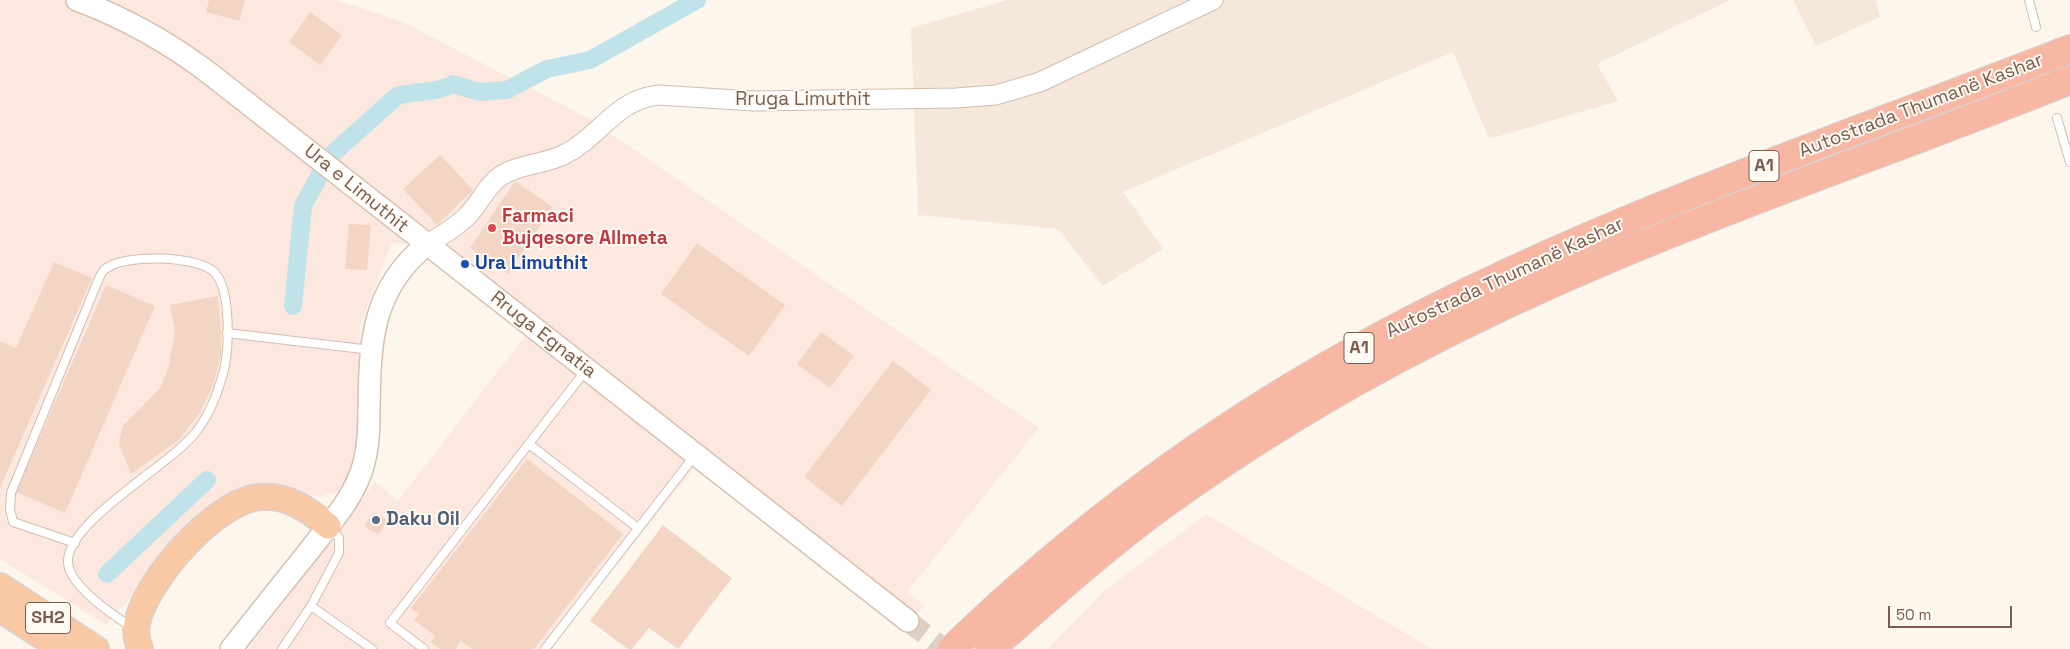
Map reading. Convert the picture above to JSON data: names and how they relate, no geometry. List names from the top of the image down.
{
  "streets": {
    "highway": ["Autostrada Thumanë Kashar", "A1", "SH2"],
    "main road": ["Ura e Limuthit", "Rruga Egnatia"],
    "street": ["Rruga Limuthit"]
  },
  "crossings": [
    ["Rruga Limuthit", "Ura e Limuthit"],
    ["Rruga Limuthit", "Rruga Egnatia"],
    ["Ura e Limuthit", "Rruga Egnatia"]
  ],
  "places": ["Farmaci Bujqesore Allmeta", "Ura Limuthit", "Daku Oil"],
  "scale_bar": "50 m"
}
